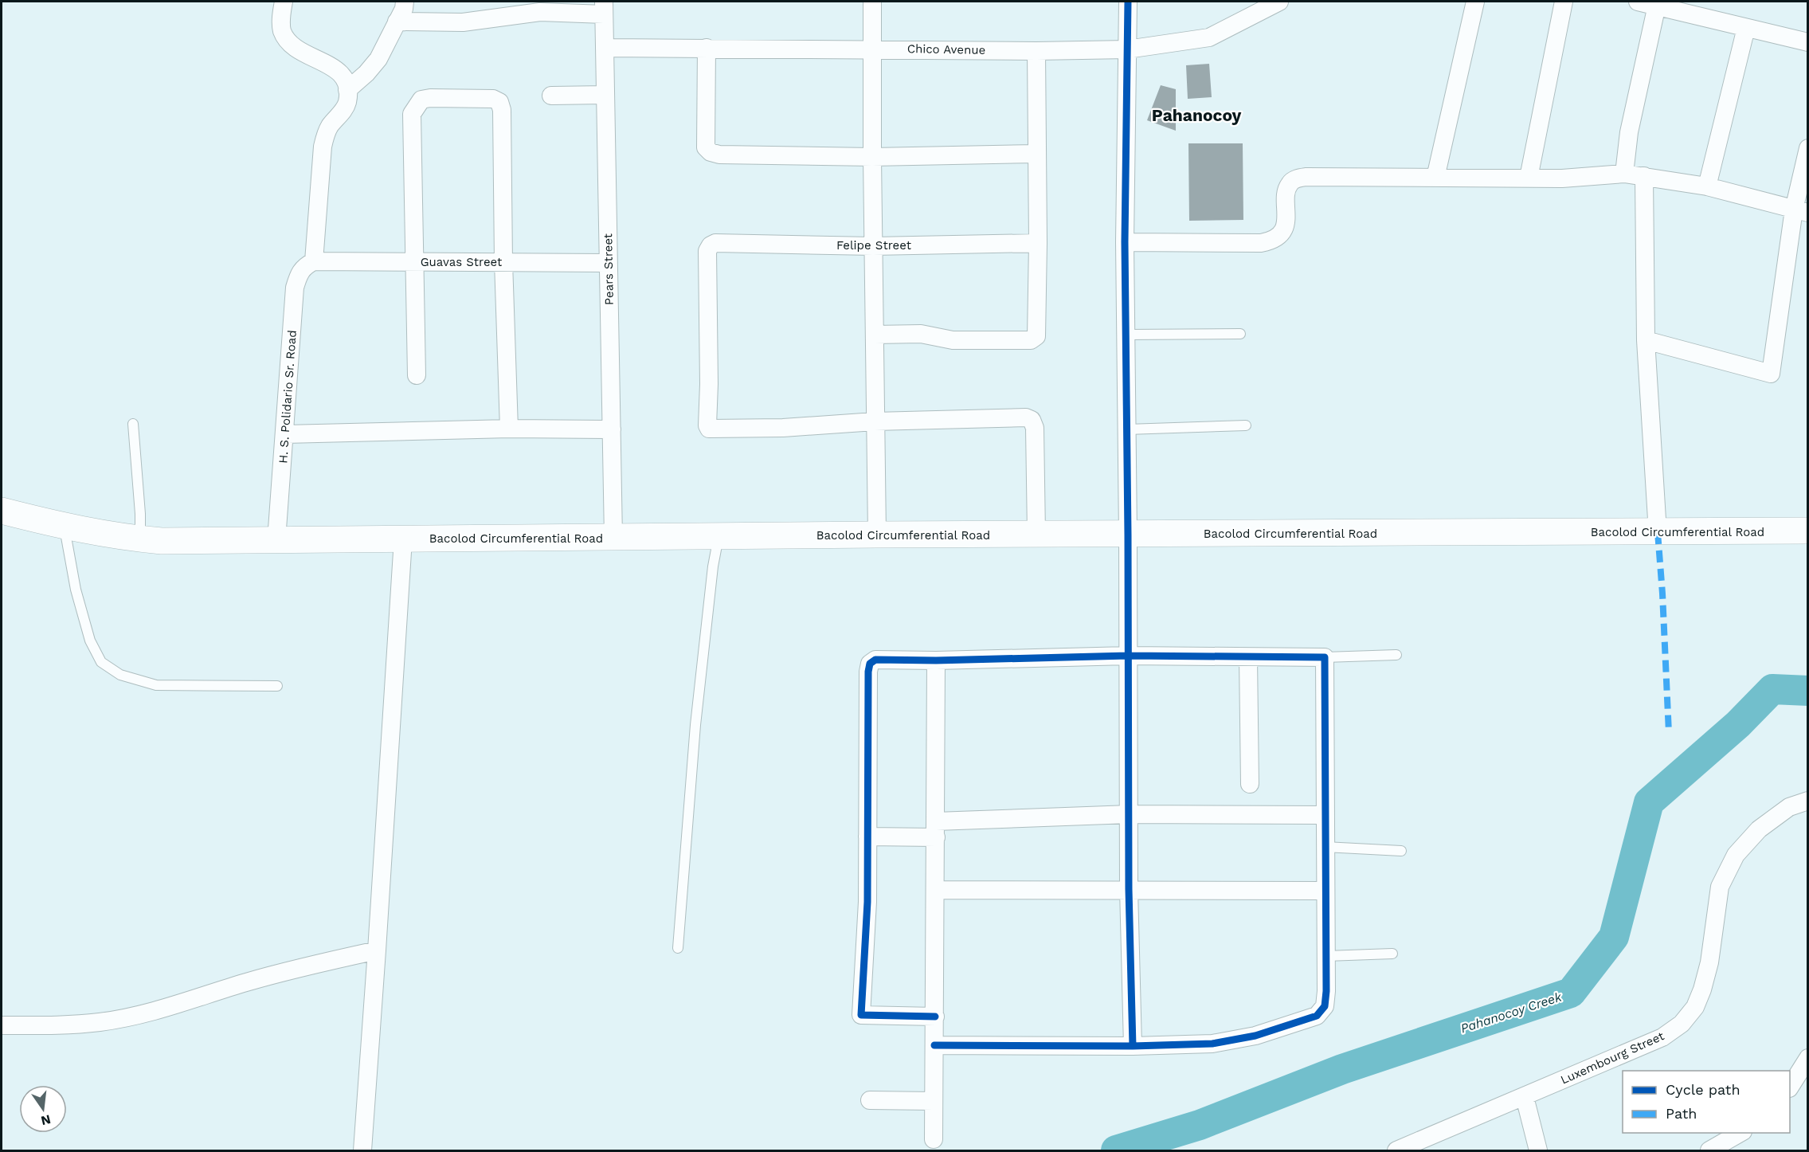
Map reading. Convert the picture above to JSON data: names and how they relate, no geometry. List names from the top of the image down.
{
  "streets": {
    "main road": ["Bacolod Circumferential Road"],
    "street": [
      "Chico Avenue",
      "Felipe Street",
      "Guavas Street",
      "Pears Street",
      "H. S. Polidario Sr. Road",
      "Luxembourg Street"
    ]
  },
  "crossings": [
    ["Chico Avenue", "Pears Street"],
    ["Guavas Street", "Pears Street"],
    ["Guavas Street", "H. S. Polidario Sr. Road"],
    ["Pears Street", "Bacolod Circumferential Road"],
    ["H. S. Polidario Sr. Road", "Bacolod Circumferential Road"]
  ],
  "districts": ["Pahanocoy"],
  "water": ["Pahanocoy Creek"],
  "legend": ["Cycle path", "Path"],
  "north": "bottom"
}
